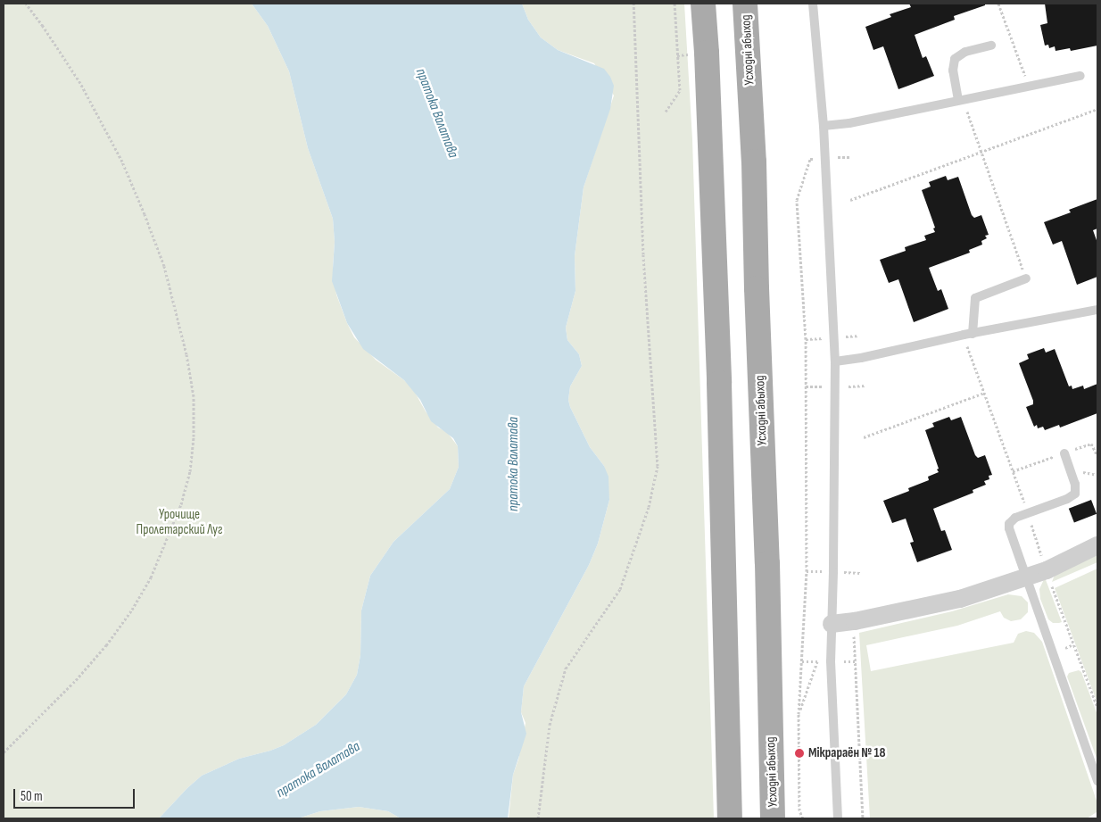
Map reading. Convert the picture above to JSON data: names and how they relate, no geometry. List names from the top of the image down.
{
  "streets": {
    "main road": ["Усходні абыход"]
  },
  "water": ["пратока Валатава"],
  "parks": ["Урочище Пролетарский Луг"],
  "places": ["Мікрараён № 18"],
  "scale_bar": "50 m"
}
